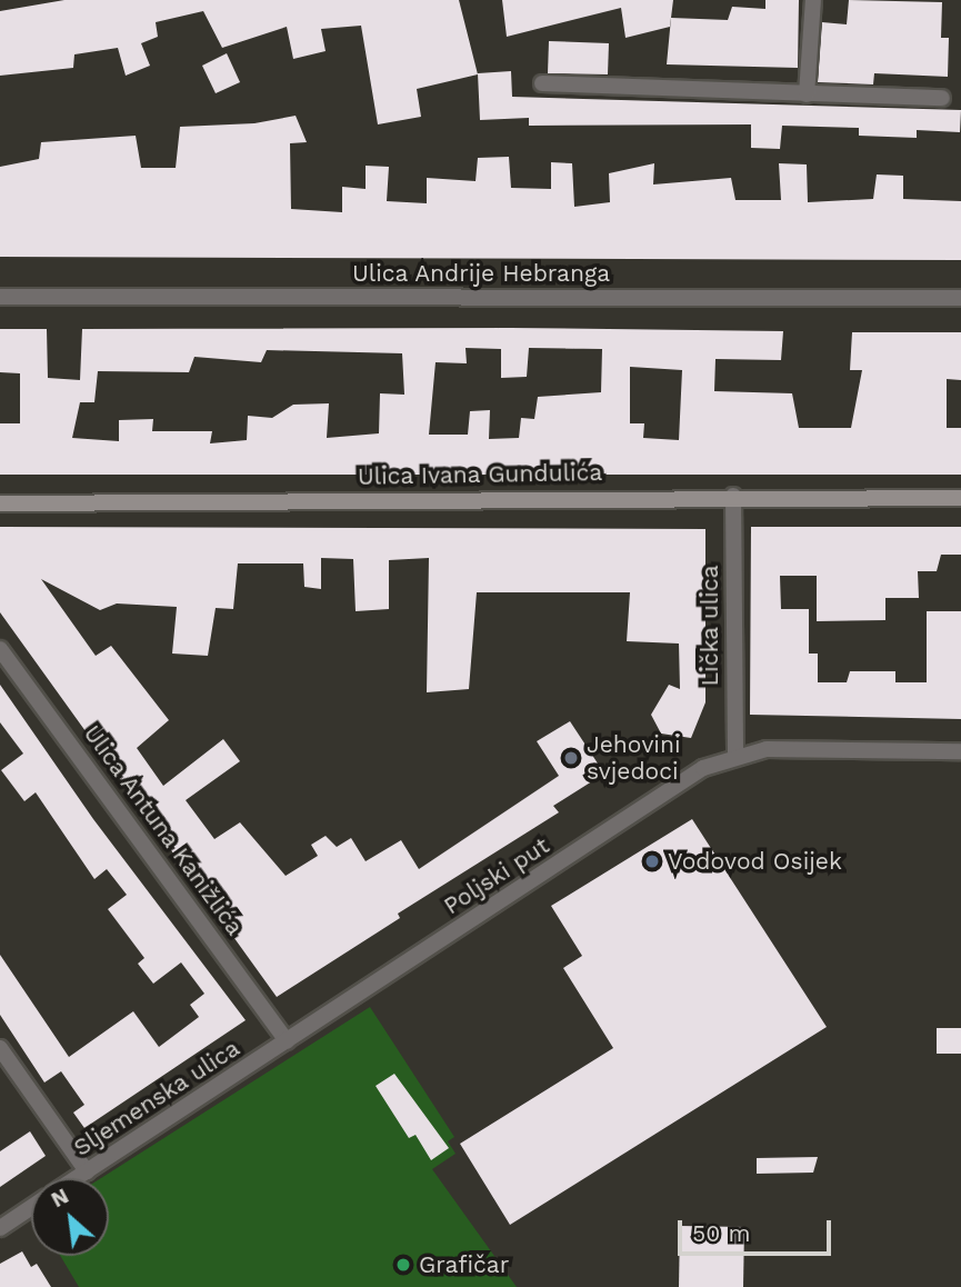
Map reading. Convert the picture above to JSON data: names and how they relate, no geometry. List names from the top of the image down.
{
  "streets": {
    "main road": ["Ulica Ivana Gundulića"],
    "street": [
      "Ulica Andrije Hebranga",
      "Lička ulica",
      "Ulica Antuna Kanižlića",
      "Poljski put",
      "Sljemenska ulica"
    ]
  },
  "crossings": [
    ["Ulica Ivana Gundulića", "Lička ulica"],
    ["Lička ulica", "Poljski put"],
    ["Ulica Antuna Kanižlića", "Poljski put"],
    ["Ulica Antuna Kanižlića", "Sljemenska ulica"],
    ["Poljski put", "Sljemenska ulica"]
  ],
  "places": ["Jehovini svjedoci", "Vodovod Osijek", "Grafičar"],
  "scale_bar": "50 m",
  "north": "top left"
}
